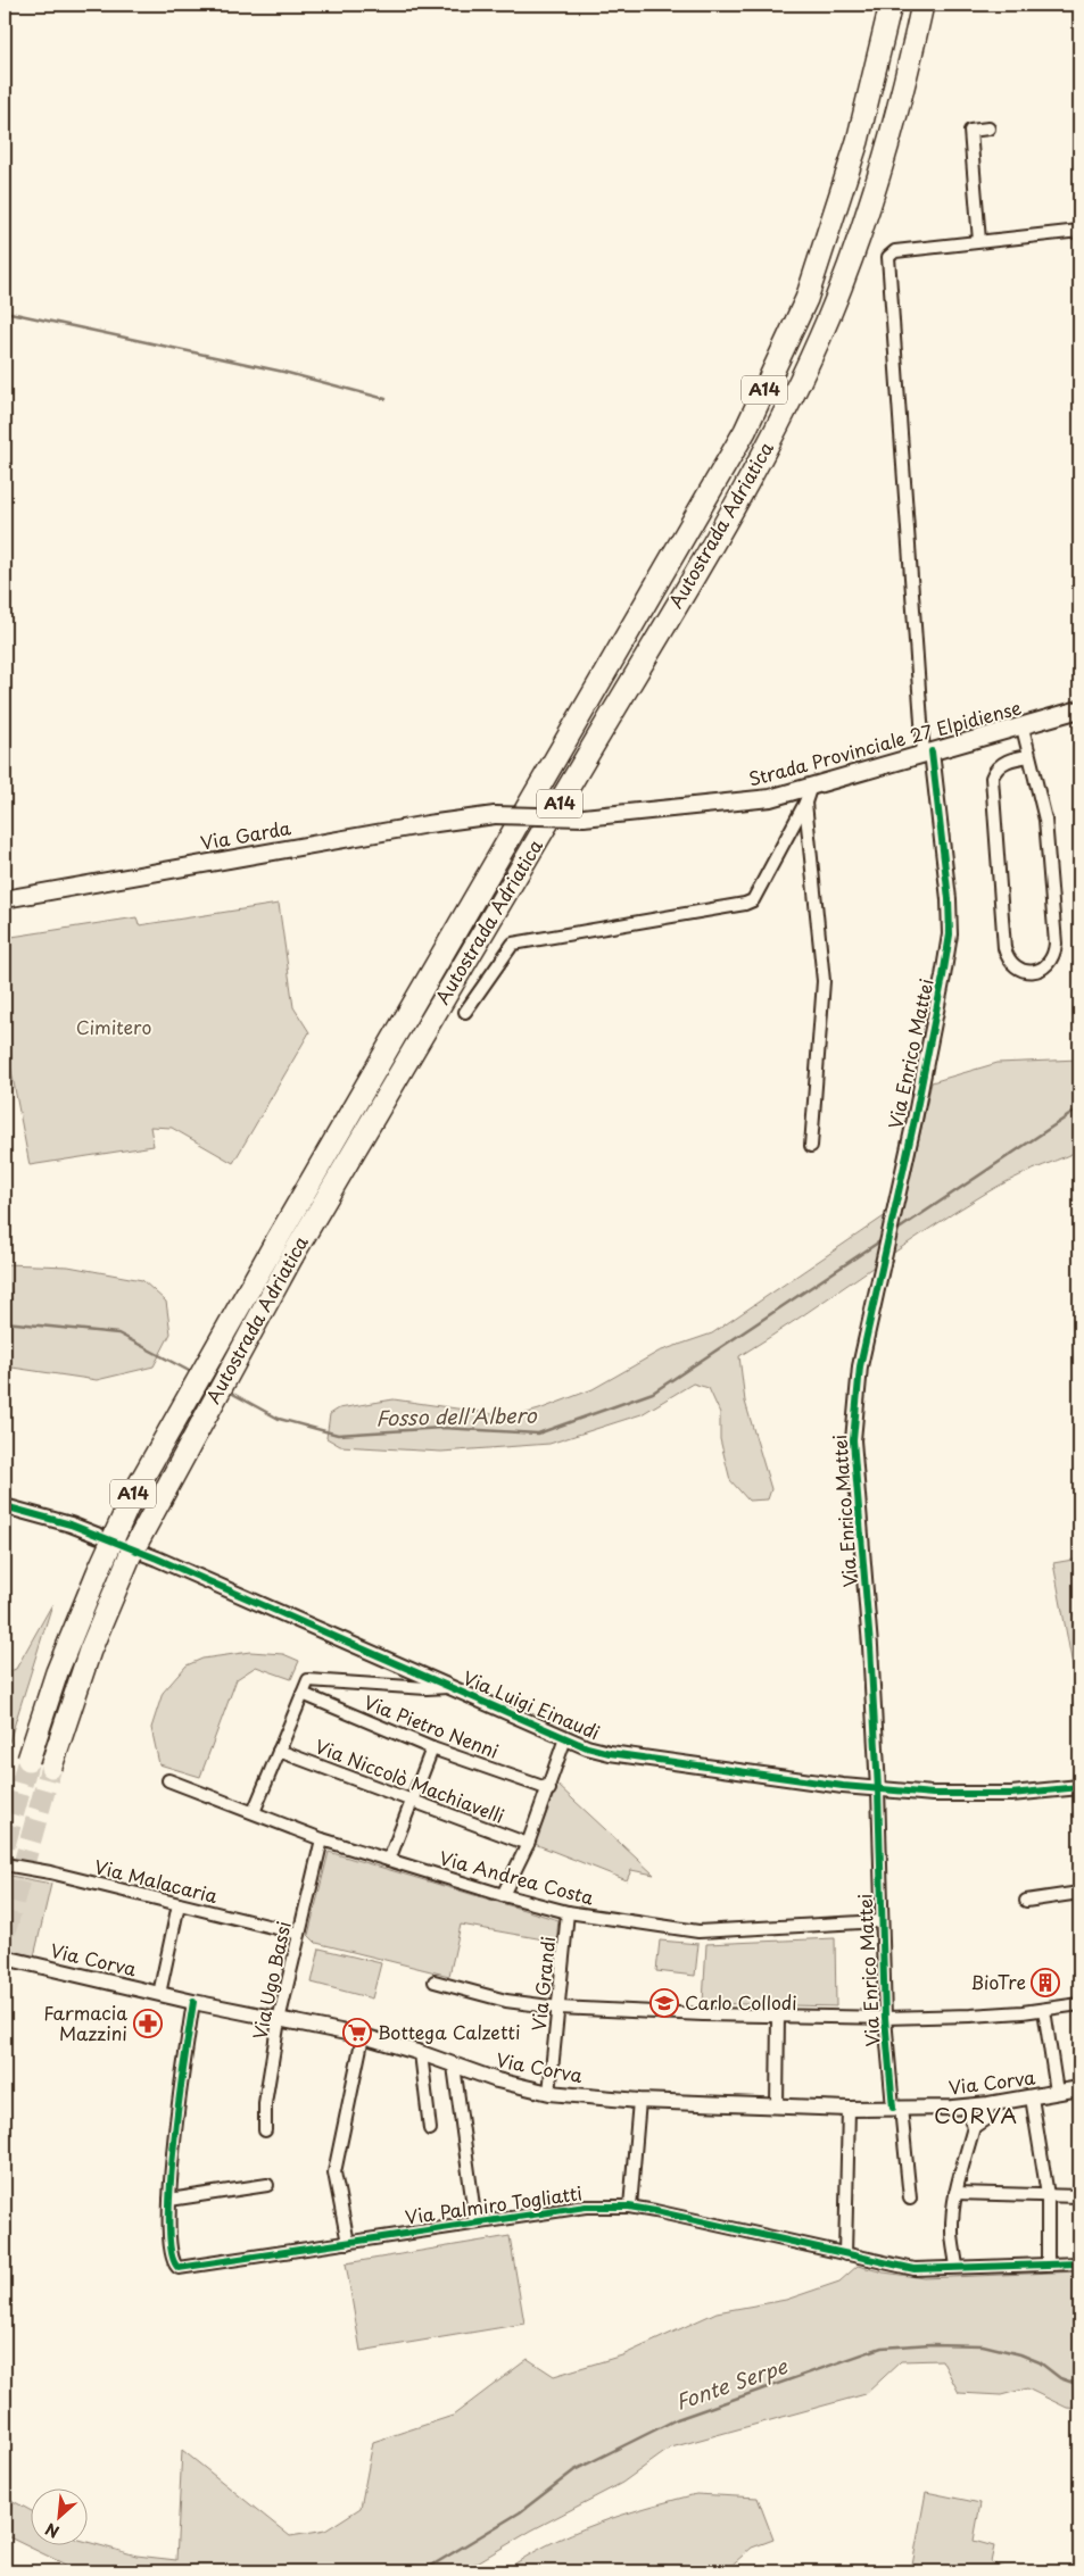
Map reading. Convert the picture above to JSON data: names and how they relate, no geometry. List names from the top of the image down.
{
  "streets": {
    "highway": ["A14", "Autostrada Adriatica"],
    "main road": ["Strada Provinciale 27 Elpidiense", "Via Garda"],
    "street": [
      "Via Enrico Mattei",
      "Via Luigi Einaudi",
      "Via Pietro Nenni",
      "Via Niccolò Machiavelli",
      "Via Andrea Costa",
      "Via Malacaria",
      "Via Corva",
      "Via Ugo Bassi",
      "Via Grandi",
      "Via Palmiro Togliatti"
    ]
  },
  "crossings": [
    ["Strada Provinciale 27 Elpidiense", "Via Garda"],
    ["Strada Provinciale 27 Elpidiense", "Via Enrico Mattei"],
    ["Via Enrico Mattei", "Via Luigi Einaudi"],
    ["Via Enrico Mattei", "Via Andrea Costa"],
    ["Via Enrico Mattei", "Via Corva"],
    ["Via Luigi Einaudi", "Via Pietro Nenni"],
    ["Via Andrea Costa", "Via Ugo Bassi"],
    ["Via Andrea Costa", "Via Grandi"],
    ["Via Malacaria", "Via Ugo Bassi"],
    ["Via Corva", "Via Ugo Bassi"],
    ["Via Corva", "Via Grandi"],
    ["Via Corva", "Via Palmiro Togliatti"]
  ],
  "districts": ["CORVA"],
  "water": ["Fosso dell'Albero", "Fonte Serpe"],
  "parks": ["Cimitero"],
  "places": {
    "building": ["BioTre"],
    "school or university": ["Carlo Collodi"],
    "pharmacy": ["Farmacia Mazzini"],
    "supermarket": ["Bottega Calzetti"]
  },
  "north": "bottom left"
}
